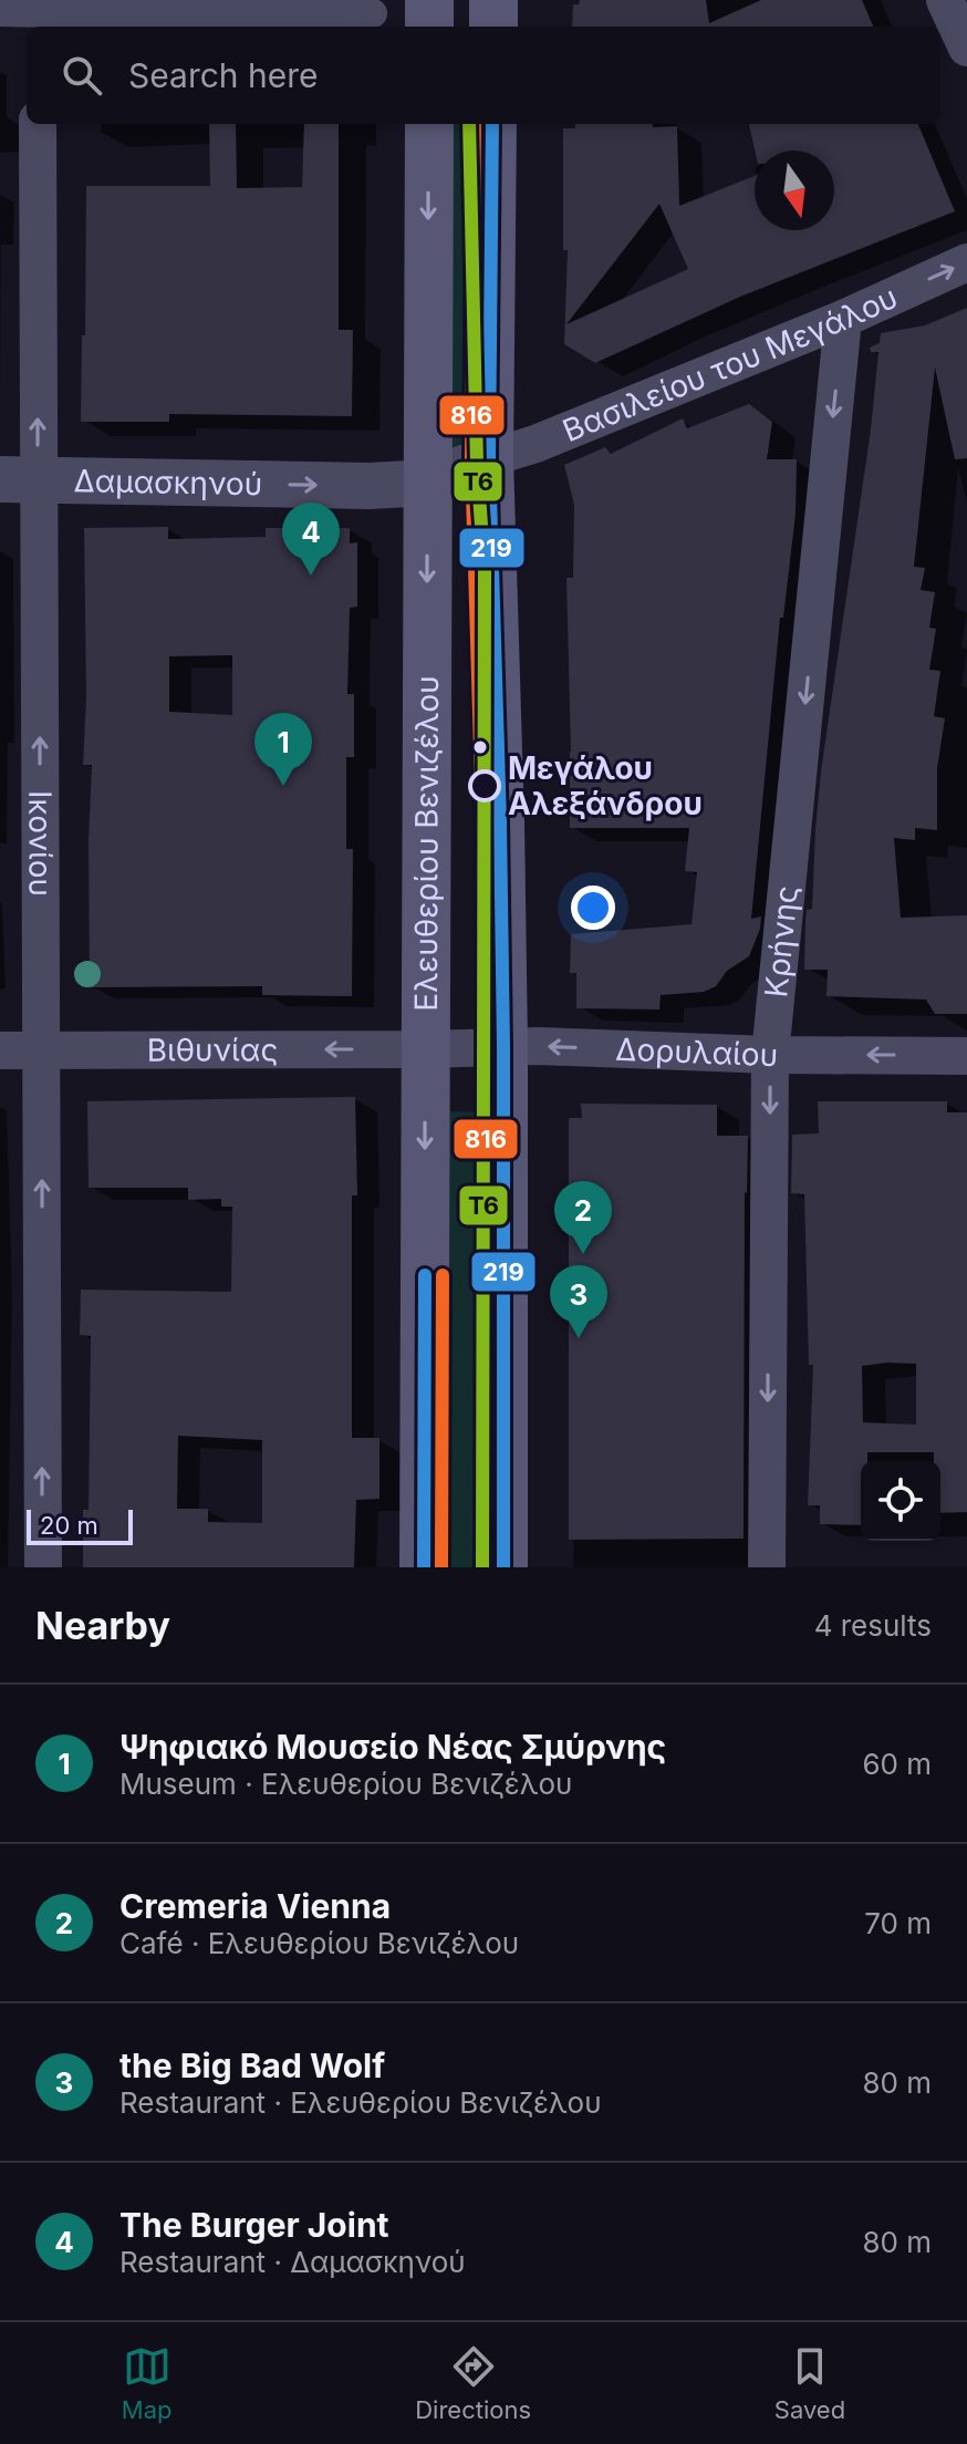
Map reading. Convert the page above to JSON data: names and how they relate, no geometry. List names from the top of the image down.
{
  "streets": {
    "main road": ["Ελευθερίου Βενιζέλου"],
    "street": [
      "Βασιλείου του Μεγάλου",
      "Δαμασκηνού",
      "Ικονίου",
      "Κρήνης",
      "Βιθυνίας",
      "Δορυλαίου"
    ]
  },
  "crossings": [
    ["Βασιλείου του Μεγάλου", "Δαμασκηνού"],
    ["Βασιλείου του Μεγάλου", "Κρήνης"],
    ["Δαμασκηνού", "Ικονίου"],
    ["Δαμασκηνού", "Ελευθερίου Βενιζέλου"],
    ["Ικονίου", "Βιθυνίας"],
    ["Ελευθερίου Βενιζέλου", "Βιθυνίας"],
    ["Ελευθερίου Βενιζέλου", "Δορυλαίου"],
    ["Κρήνης", "Δορυλαίου"],
    ["Βιθυνίας", "Δορυλαίου"]
  ],
  "one_way": [
    "Δαμασκηνού",
    "Ικονίου",
    "Κρήνης",
    "Βιθυνίας",
    "Δορυλαίου"
  ],
  "places": ["Μεγάλου Αλεξάνδρου"],
  "lines": ["transit line Τ6", "transit line 219", "transit line 816"],
  "scale_bar": "20 m",
  "north": "bottom",
  "page": {
    "search": "Search here",
    "pins": [
      "4",
      "1",
      "2",
      "3"
    ],
    "scale": "20 m",
    "heading": ["Nearby", "4 results"],
    "list": [
      {
        "mark": "1",
        "name": "Ψηφιακό Μουσείο Νέας Σμύρνης",
        "note": "Museum · Ελευθερίου Βενιζέλου",
        "value": "60 m"
      },
      {
        "mark": "2",
        "name": "Cremeria Vienna",
        "note": "Café · Ελευθερίου Βενιζέλου",
        "value": "70 m"
      },
      {
        "mark": "3",
        "name": "the Big Bad Wolf",
        "note": "Restaurant · Ελευθερίου Βενιζέλου",
        "value": "80 m"
      },
      {
        "mark": "4",
        "name": "The Burger Joint",
        "note": "Restaurant · Δαμασκηνού",
        "value": "80 m"
      }
    ],
    "nav": ["Map", "Directions", "Saved"]
  }
}
